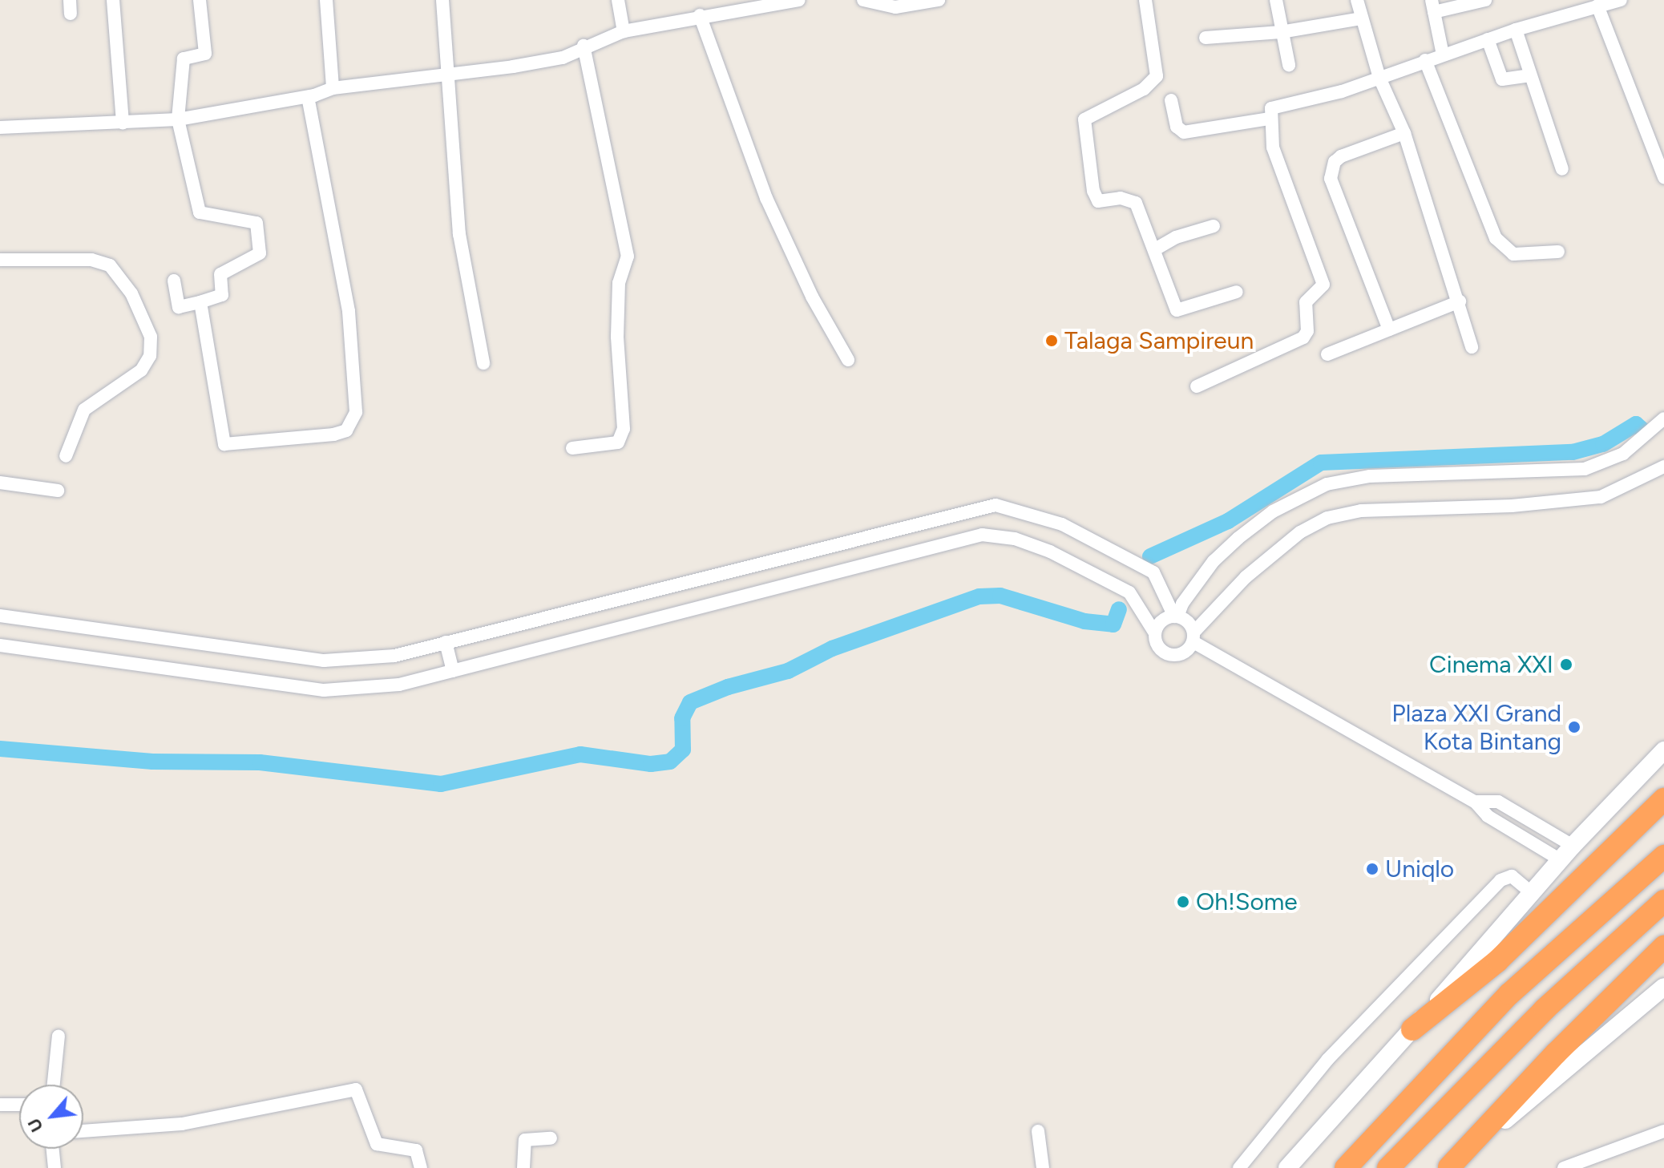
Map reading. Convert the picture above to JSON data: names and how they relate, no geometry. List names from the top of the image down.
{
  "places": [
    "Talaga Sampireun",
    "Cinema XXI",
    "Plaza XXI Grand Kota Bintang",
    "Uniqlo",
    "Oh!Some"
  ],
  "north": "bottom left"
}
